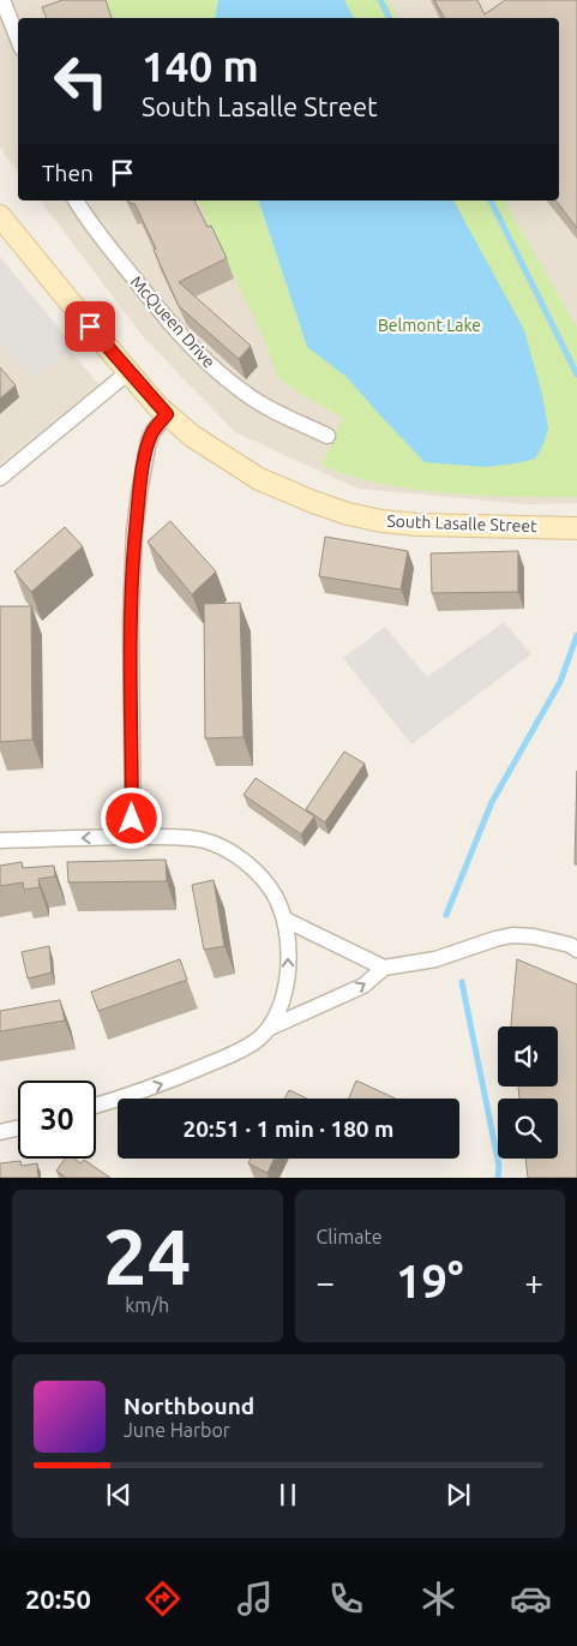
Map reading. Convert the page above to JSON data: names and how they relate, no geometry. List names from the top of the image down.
{
  "streets": {
    "street": ["McQueen Drive", "South Lasalle Street"]
  },
  "parks": ["Belmont Lake"],
  "page": {
    "turn": ["140 m", "South Lasalle Street"],
    "then": "Then",
    "limit": "30",
    "trip": "20:51 · 1 min · 180 m",
    "tile": [
      ["24", "km/h"],
      "Climate"
    ],
    "heat": ["−", "19°", "+"],
    "song": ["Northbound", "June Harbor"],
    "tabs": "20:50"
  }
}
